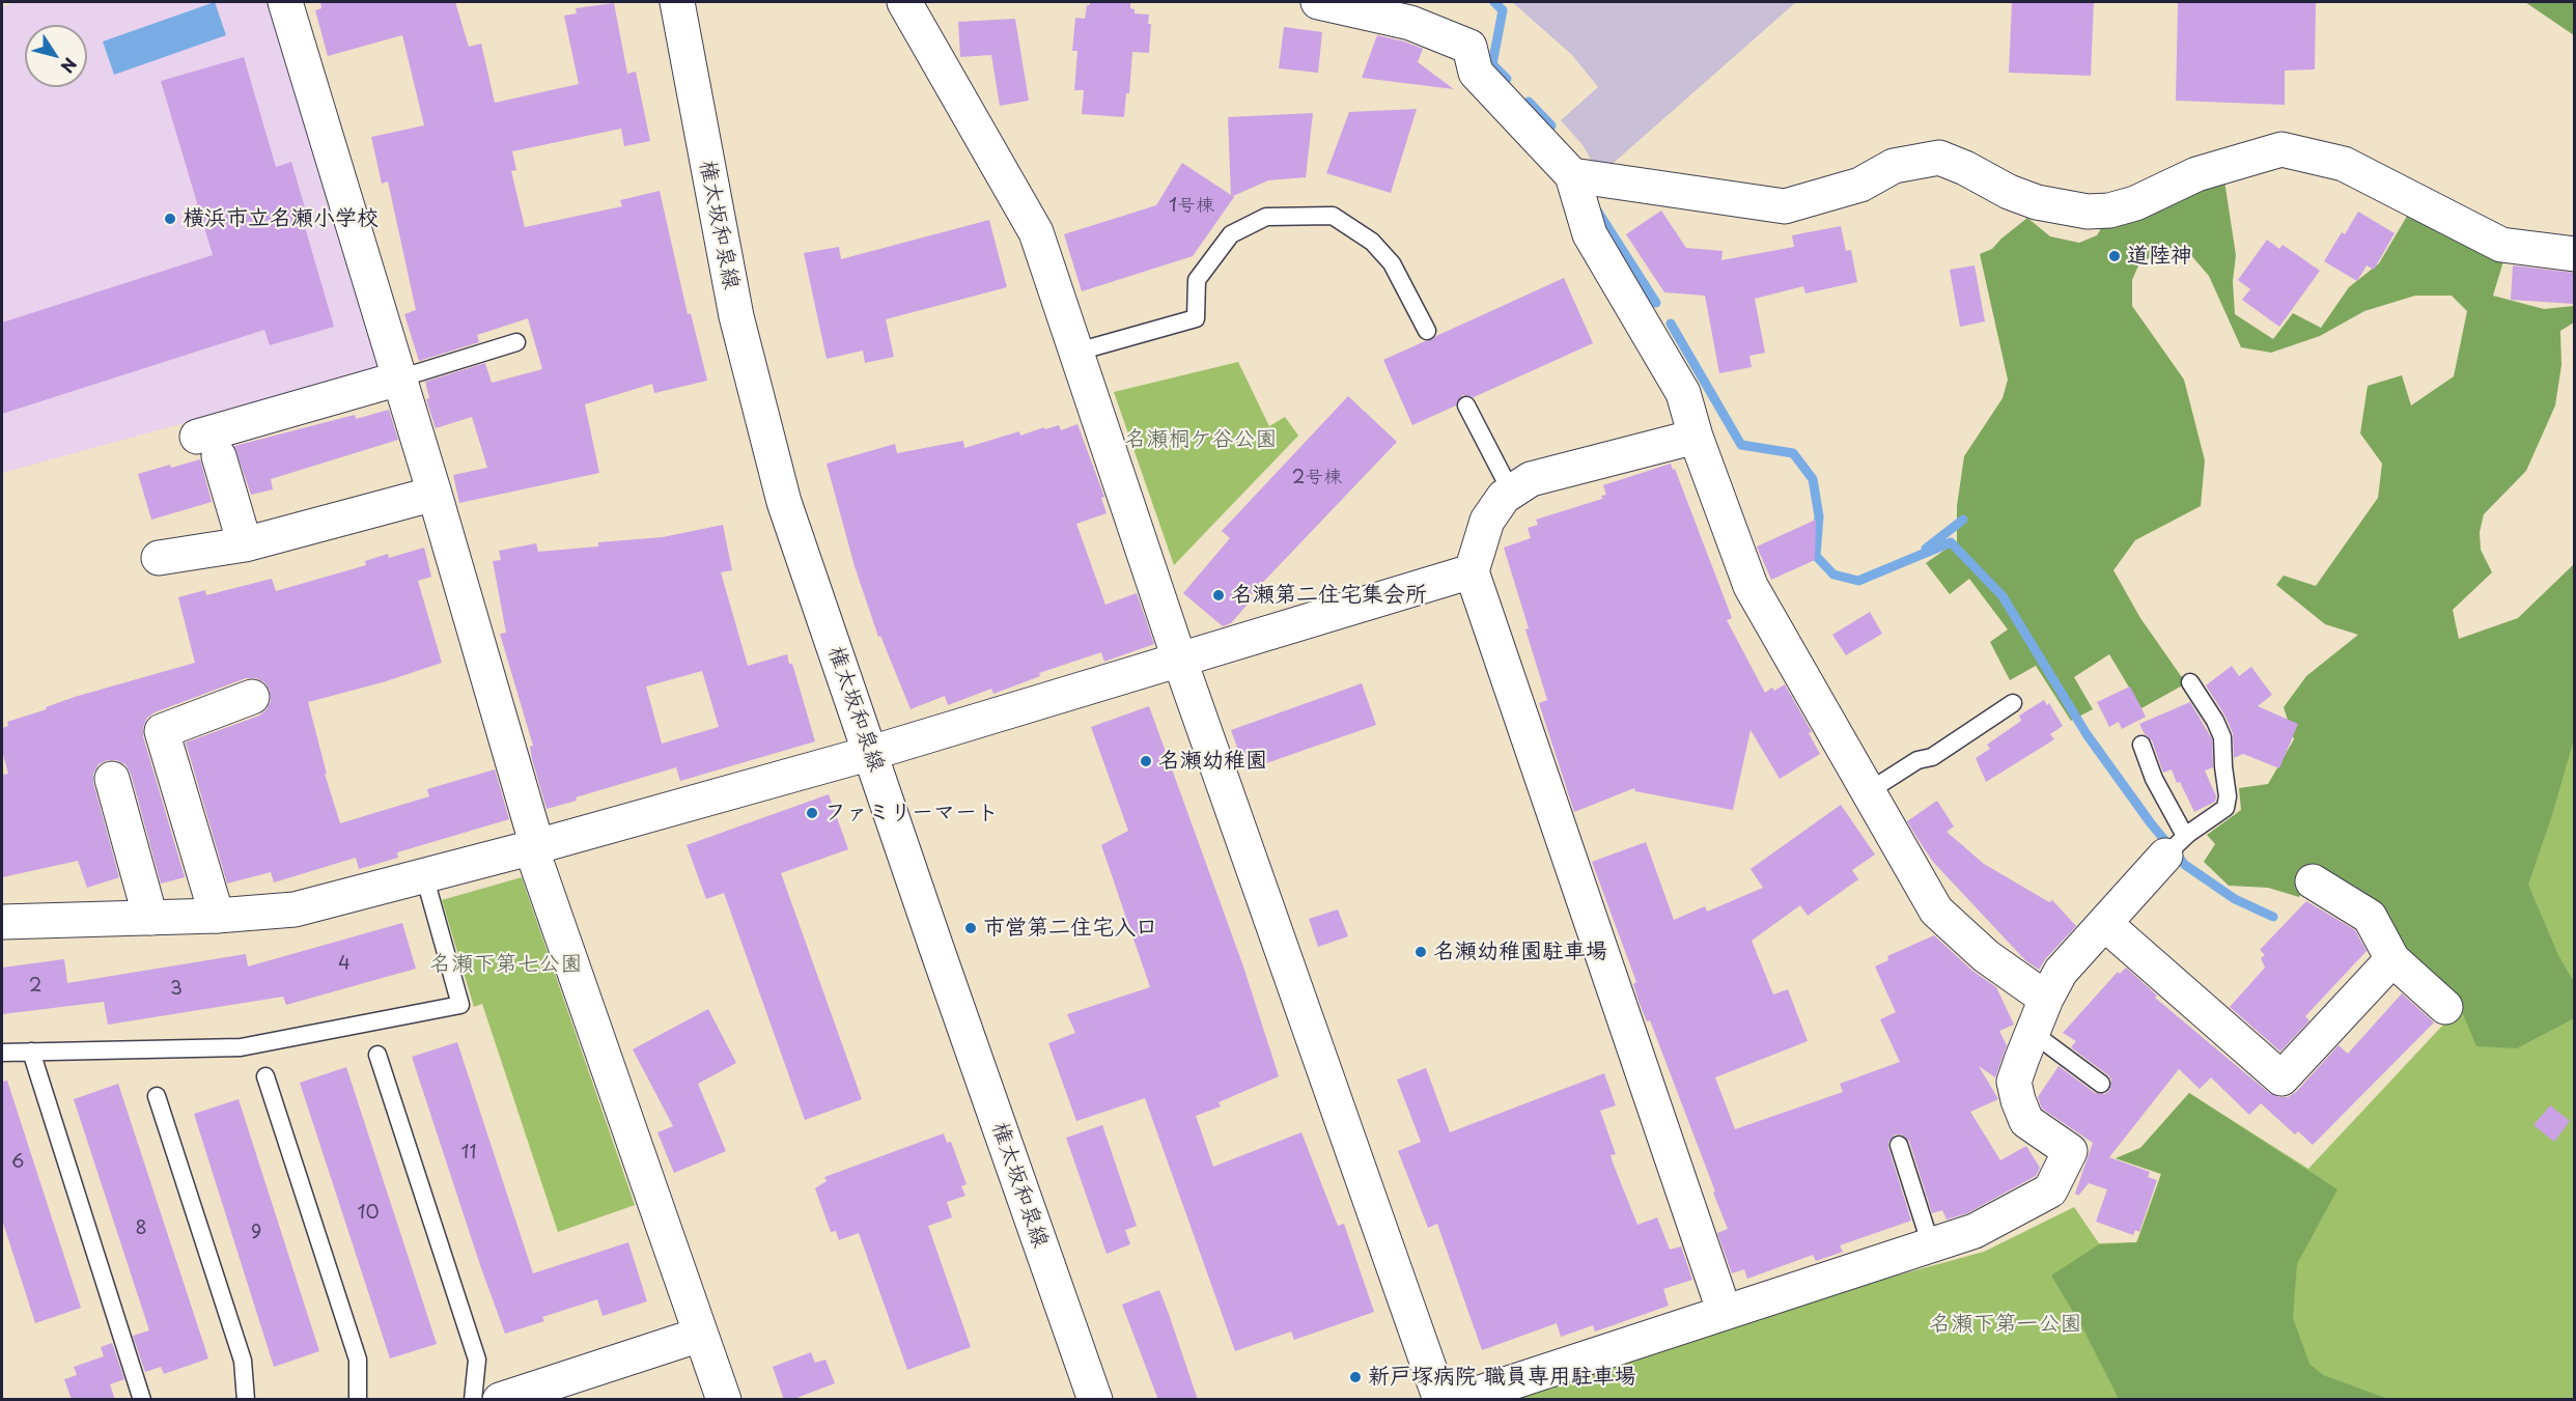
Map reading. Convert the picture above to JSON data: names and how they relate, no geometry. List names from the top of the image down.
{
  "streets": {
    "street": ["権太坂和泉線"]
  },
  "parks": ["名瀬桐ケ谷公園", "名瀬下第七公園", "名瀬下第一公園"],
  "places": [
    "横浜市立名瀬小学校",
    "道陸神",
    "名瀬第二住宅集会所",
    "名瀬幼稚園",
    "ファミリーマート",
    "市営第二住宅入口",
    "名瀬幼稚園駐車場",
    "新戸塚病院 職員専用駐車場"
  ],
  "house_numbers": [
    "1号棟",
    "2号棟",
    "4",
    "2",
    "3",
    "11",
    "6",
    "10",
    "8",
    "9"
  ],
  "north": "bottom right"
}
